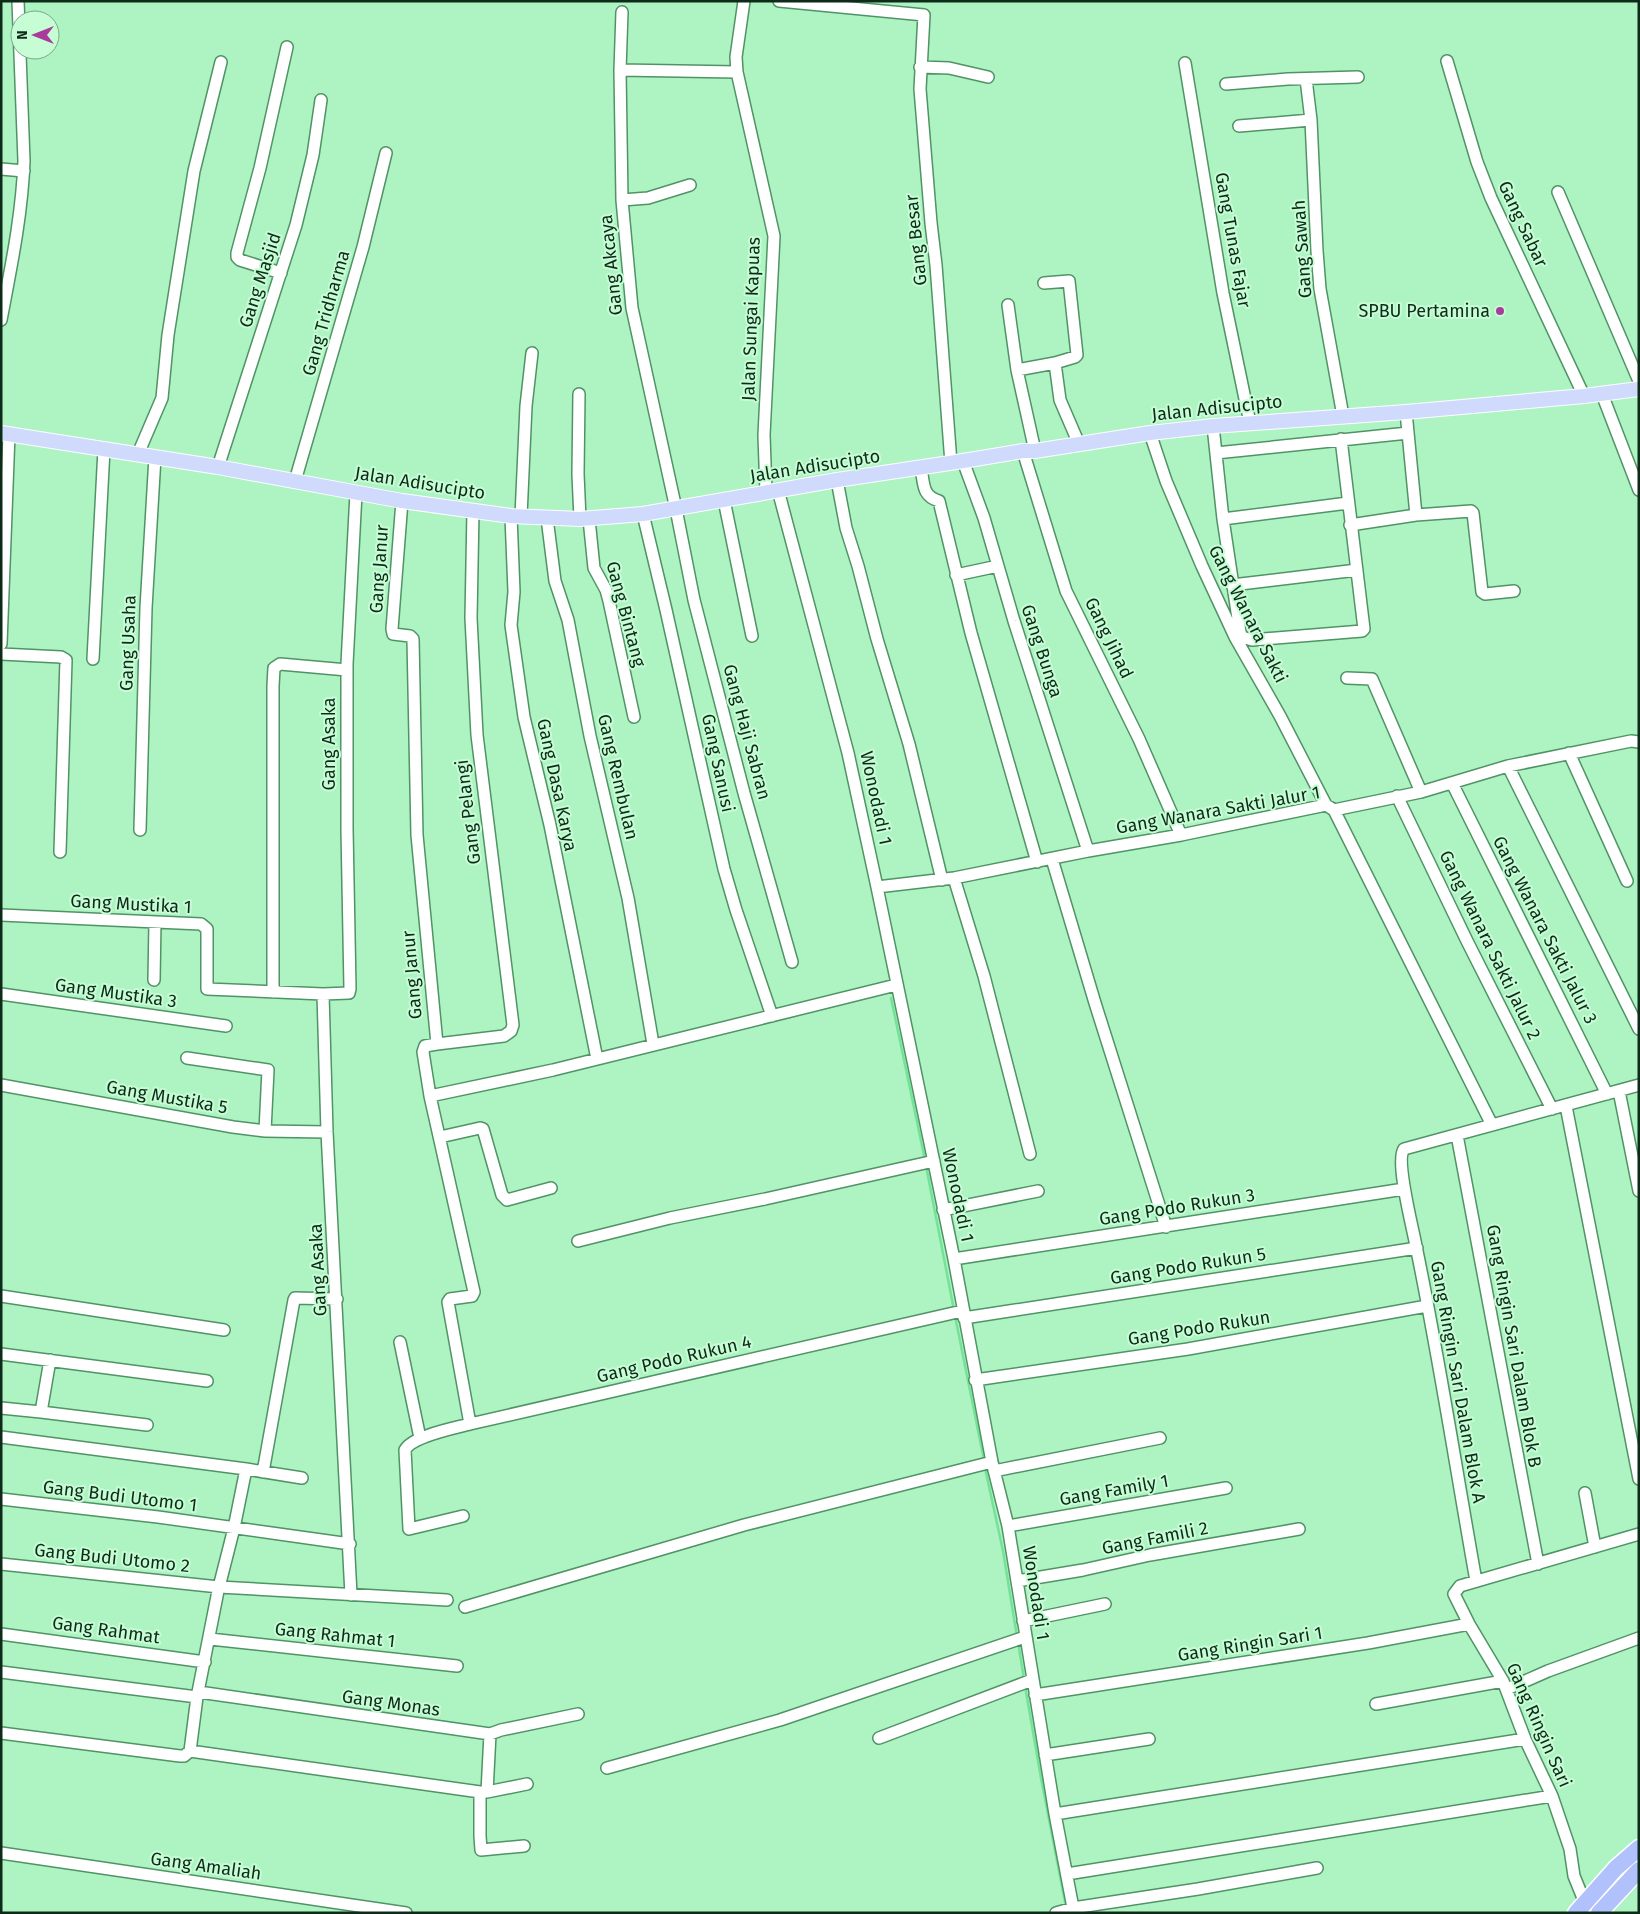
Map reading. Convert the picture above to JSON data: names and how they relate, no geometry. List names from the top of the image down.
{
  "streets": {
    "main road": ["Jalan Adisucipto"],
    "street": [
      "Gang Sabar",
      "Gang Besar",
      "Gang Tunas Fajar",
      "Gang Sawah",
      "Gang Akcaya",
      "Gang Masjid",
      "Gang Tridharma",
      "Jalan Sungai Kapuas",
      "Gang Janur",
      "Gang Bintang",
      "Gang Wanara Sakti",
      "Gang Jihad",
      "Gang Usaha",
      "Gang Bunga",
      "Gang Haji Sabran",
      "Gang Asaka",
      "Gang Sanusi",
      "Gang Rembulan",
      "Gang Dasa Karya",
      "Wonodadi 1",
      "Gang Wanara Sakti Jalur 1",
      "Gang Pelangi",
      "Gang Mustika 1",
      "Gang Wanara Sakti Jalur 3",
      "Gang Wanara Sakti Jalur 2",
      "Gang Mustika 3",
      "Gang Mustika 5",
      "Gang Podo Rukun 3",
      "Gang Podo Rukun 5",
      "Gang Podo Rukun",
      "Gang Ringin Sari Dalam Blok B",
      "Gang Podo Rukun 4",
      "Gang Ringin Sari Dalam Blok A",
      "Gang Family 1",
      "Gang Budi Utomo 1",
      "Gang Famili 2",
      "Gang Budi Utomo 2",
      "Gang Rahmat",
      "Gang Rahmat 1",
      "Gang Ringin Sari 1",
      "Gang Monas",
      "Gang Ringin Sari",
      "Gang Amaliah"
    ]
  },
  "crossings": [
    ["Gang Sabar", "Jalan Adisucipto"],
    ["Gang Besar", "Jalan Adisucipto"],
    ["Gang Besar", "Gang Bunga"],
    ["Gang Tunas Fajar", "Jalan Adisucipto"],
    ["Gang Sawah", "Jalan Adisucipto"],
    ["Gang Akcaya", "Jalan Adisucipto"],
    ["Gang Akcaya", "Gang Haji Sabran"],
    ["Gang Masjid", "Jalan Adisucipto"],
    ["Gang Tridharma", "Jalan Adisucipto"],
    ["Jalan Sungai Kapuas", "Jalan Adisucipto"],
    ["Jalan Sungai Kapuas", "Wonodadi 1"],
    ["Jalan Adisucipto", "Gang Janur"],
    ["Jalan Adisucipto", "Gang Bintang"],
    ["Jalan Adisucipto", "Gang Wanara Sakti"],
    ["Jalan Adisucipto", "Gang Jihad"],
    ["Jalan Adisucipto", "Gang Usaha"],
    ["Jalan Adisucipto", "Gang Bunga"],
    ["Jalan Adisucipto", "Gang Haji Sabran"],
    ["Jalan Adisucipto", "Gang Asaka"],
    ["Jalan Adisucipto", "Gang Sanusi"],
    ["Jalan Adisucipto", "Gang Rembulan"],
    ["Jalan Adisucipto", "Gang Dasa Karya"],
    ["Jalan Adisucipto", "Wonodadi 1"],
    ["Jalan Adisucipto", "Gang Pelangi"],
    ["Gang Janur", "Gang Pelangi"],
    ["Gang Wanara Sakti", "Gang Wanara Sakti Jalur 1"],
    ["Gang Jihad", "Gang Wanara Sakti Jalur 1"],
    ["Gang Bunga", "Gang Wanara Sakti Jalur 1"],
    ["Gang Asaka", "Gang Mustika 1"],
    ["Gang Asaka", "Gang Mustika 5"],
    ["Gang Asaka", "Gang Budi Utomo 1"],
    ["Gang Asaka", "Gang Budi Utomo 2"],
    ["Wonodadi 1", "Gang Wanara Sakti Jalur 1"],
    ["Wonodadi 1", "Gang Podo Rukun 3"],
    ["Wonodadi 1", "Gang Podo Rukun 5"],
    ["Wonodadi 1", "Gang Podo Rukun"],
    ["Wonodadi 1", "Gang Podo Rukun 4"],
    ["Wonodadi 1", "Gang Family 1"],
    ["Wonodadi 1", "Gang Famili 2"],
    ["Wonodadi 1", "Gang Ringin Sari 1"],
    ["Gang Podo Rukun 3", "Gang Ringin Sari Dalam Blok A"],
    ["Gang Podo Rukun 5", "Gang Podo Rukun 4"],
    ["Gang Podo Rukun 5", "Gang Ringin Sari Dalam Blok A"],
    ["Gang Podo Rukun", "Gang Ringin Sari Dalam Blok A"],
    ["Gang Ringin Sari Dalam Blok B", "Gang Ringin Sari Dalam Blok A"],
    ["Gang Ringin Sari Dalam Blok A", "Gang Ringin Sari"],
    ["Gang Ringin Sari 1", "Gang Ringin Sari"]
  ],
  "places": ["SPBU Pertamina"],
  "north": "left"
}
